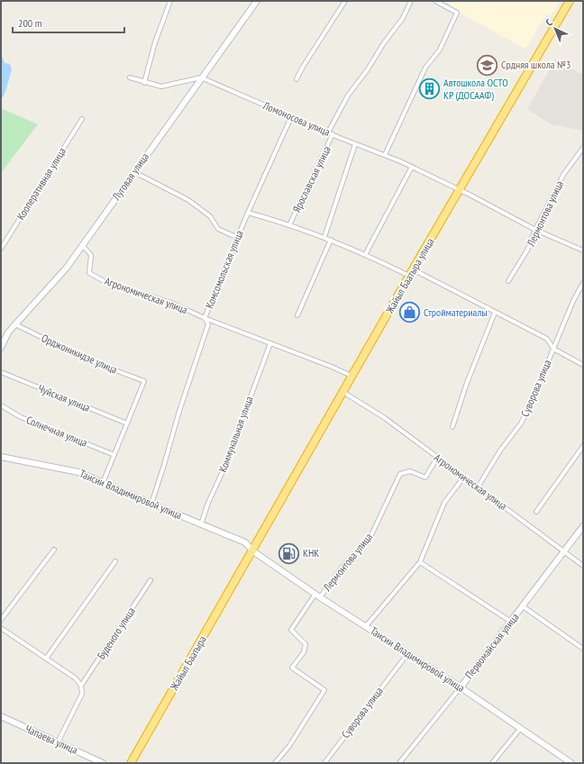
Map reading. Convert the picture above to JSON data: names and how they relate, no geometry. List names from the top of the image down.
{
  "streets": {
    "highway": ["Жайыл Баатыра улица", "Жайыл Баатыра"],
    "street": [
      "Ломоносова улица",
      "Луговая улица",
      "Ярославская улица",
      "Кооперативная улица",
      "Лермонтова улица",
      "Комсомольская улица",
      "Агрономическая улица",
      "Орджоникидзе улица",
      "Суворова улица",
      "Чуйская улица",
      "Солнечная улица",
      "Коммунальная улица",
      "Таисии Владимировой улица",
      "Буденого улица",
      "Первомайская улица",
      "Чапаева улица"
    ]
  },
  "crossings": [
    ["Ломоносова улица", "Луговая улица"],
    ["Ломоносова улица", "Ярославская улица"],
    ["Ломоносова улица", "Лермонтова улица"],
    ["Ломоносова улица", "Комсомольская улица"],
    ["Ломоносова улица", "Жайыл Баатыра улица"],
    ["Луговая улица", "Агрономическая улица"],
    ["Луговая улица", "Орджоникидзе улица"],
    ["Лермонтова улица", "Агрономическая улица"],
    ["Лермонтова улица", "Таисии Владимировой улица"],
    ["Комсомольская улица", "Агрономическая улица"],
    ["Комсомольская улица", "Таисии Владимировой улица"],
    ["Жайыл Баатыра улица", "Агрономическая улица"],
    ["Жайыл Баатыра улица", "Таисии Владимировой улица"],
    ["Жайыл Баатыра улица", "Жайыл Баатыра"],
    ["Агрономическая улица", "Суворова улица"],
    ["Агрономическая улица", "Коммунальная улица"],
    ["Агрономическая улица", "Первомайская улица"],
    ["Орджоникидзе улица", "Чуйская улица"],
    ["Суворова улица", "Таисии Владимировой улица"],
    ["Коммунальная улица", "Таисии Владимировой улица"],
    ["Таисии Владимировой улица", "Первомайская улица"],
    ["Таисии Владимировой улица", "Жайыл Баатыра"],
    ["Буденого улица", "Чапаева улица"]
  ],
  "places": {
    "school or university": ["Срдняя школа №3"],
    "building": ["Автошкола ОСТО КР (ДОСААФ)"],
    "shop": ["Стройматериалы"],
    "fuel station": ["КНК"]
  },
  "scale_bar": "200 m",
  "north": "top left"
}
